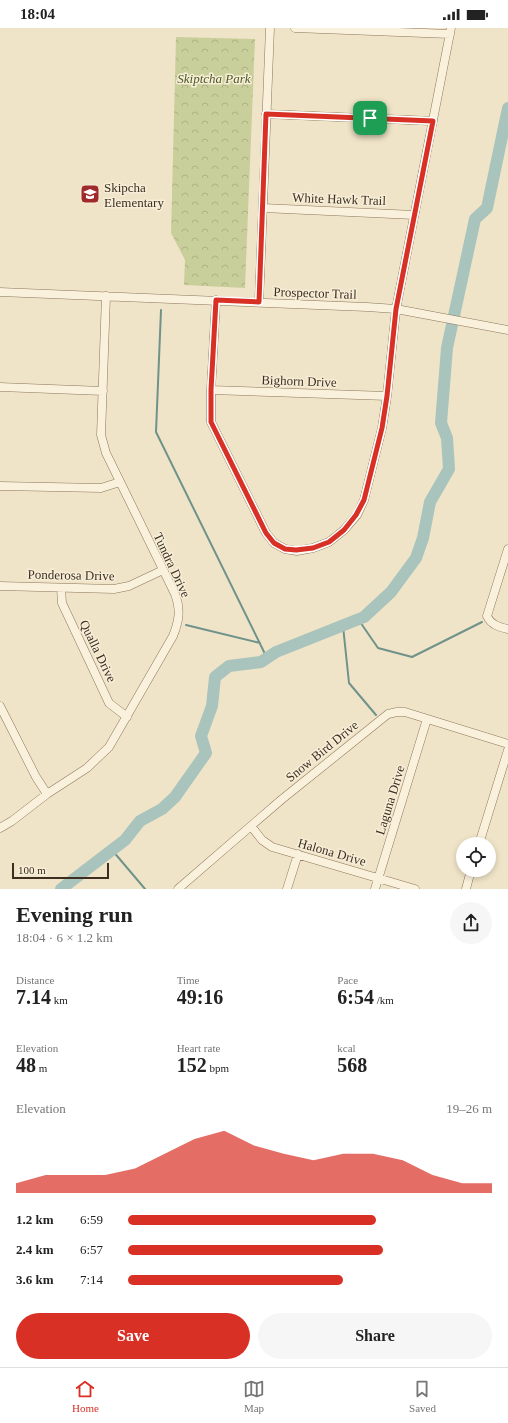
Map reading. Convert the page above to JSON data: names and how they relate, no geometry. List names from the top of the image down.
{
  "streets": {
    "street": [
      "White Hawk Trail",
      "Prospector Trail",
      "Bighorn Drive",
      "Tundra Drive",
      "Ponderosa Drive",
      "Qualla Drive",
      "Snow Bird Drive",
      "Laguna Drive",
      "Halona Drive"
    ]
  },
  "crossings": [
    ["Prospector Trail", "Tundra Drive"],
    ["Tundra Drive", "Ponderosa Drive"],
    ["Tundra Drive", "Qualla Drive"],
    ["Ponderosa Drive", "Qualla Drive"],
    ["Snow Bird Drive", "Laguna Drive"],
    ["Snow Bird Drive", "Halona Drive"],
    ["Laguna Drive", "Halona Drive"]
  ],
  "parks": ["Skiptcha Park"],
  "places": {
    "school or university": ["Skipcha Elementary"]
  },
  "scale_bar": "100 m",
  "page": {
    "status": "18:04",
    "scale": "100 m",
    "heading": ["Evening run", "18:04 · 6 × 1.2 km"],
    "stats": [
      ["Distance", "7.14 km"],
      ["Time", "49:16"],
      ["Pace", "6:54 /km"],
      ["Elevation", "48 m"],
      ["Heart rate", "152 bpm"],
      ["kcal", "568"]
    ],
    "chart": ["Elevation", "19–26 m"],
    "list": [
      {
        "name": "1.2 km",
        "note": "6:59"
      },
      {
        "name": "2.4 km",
        "note": "6:57"
      },
      {
        "name": "3.6 km",
        "note": "7:14"
      }
    ],
    "buttons": ["Save", "Share"],
    "tabs": ["Home", "Map", "Saved"]
  }
}
